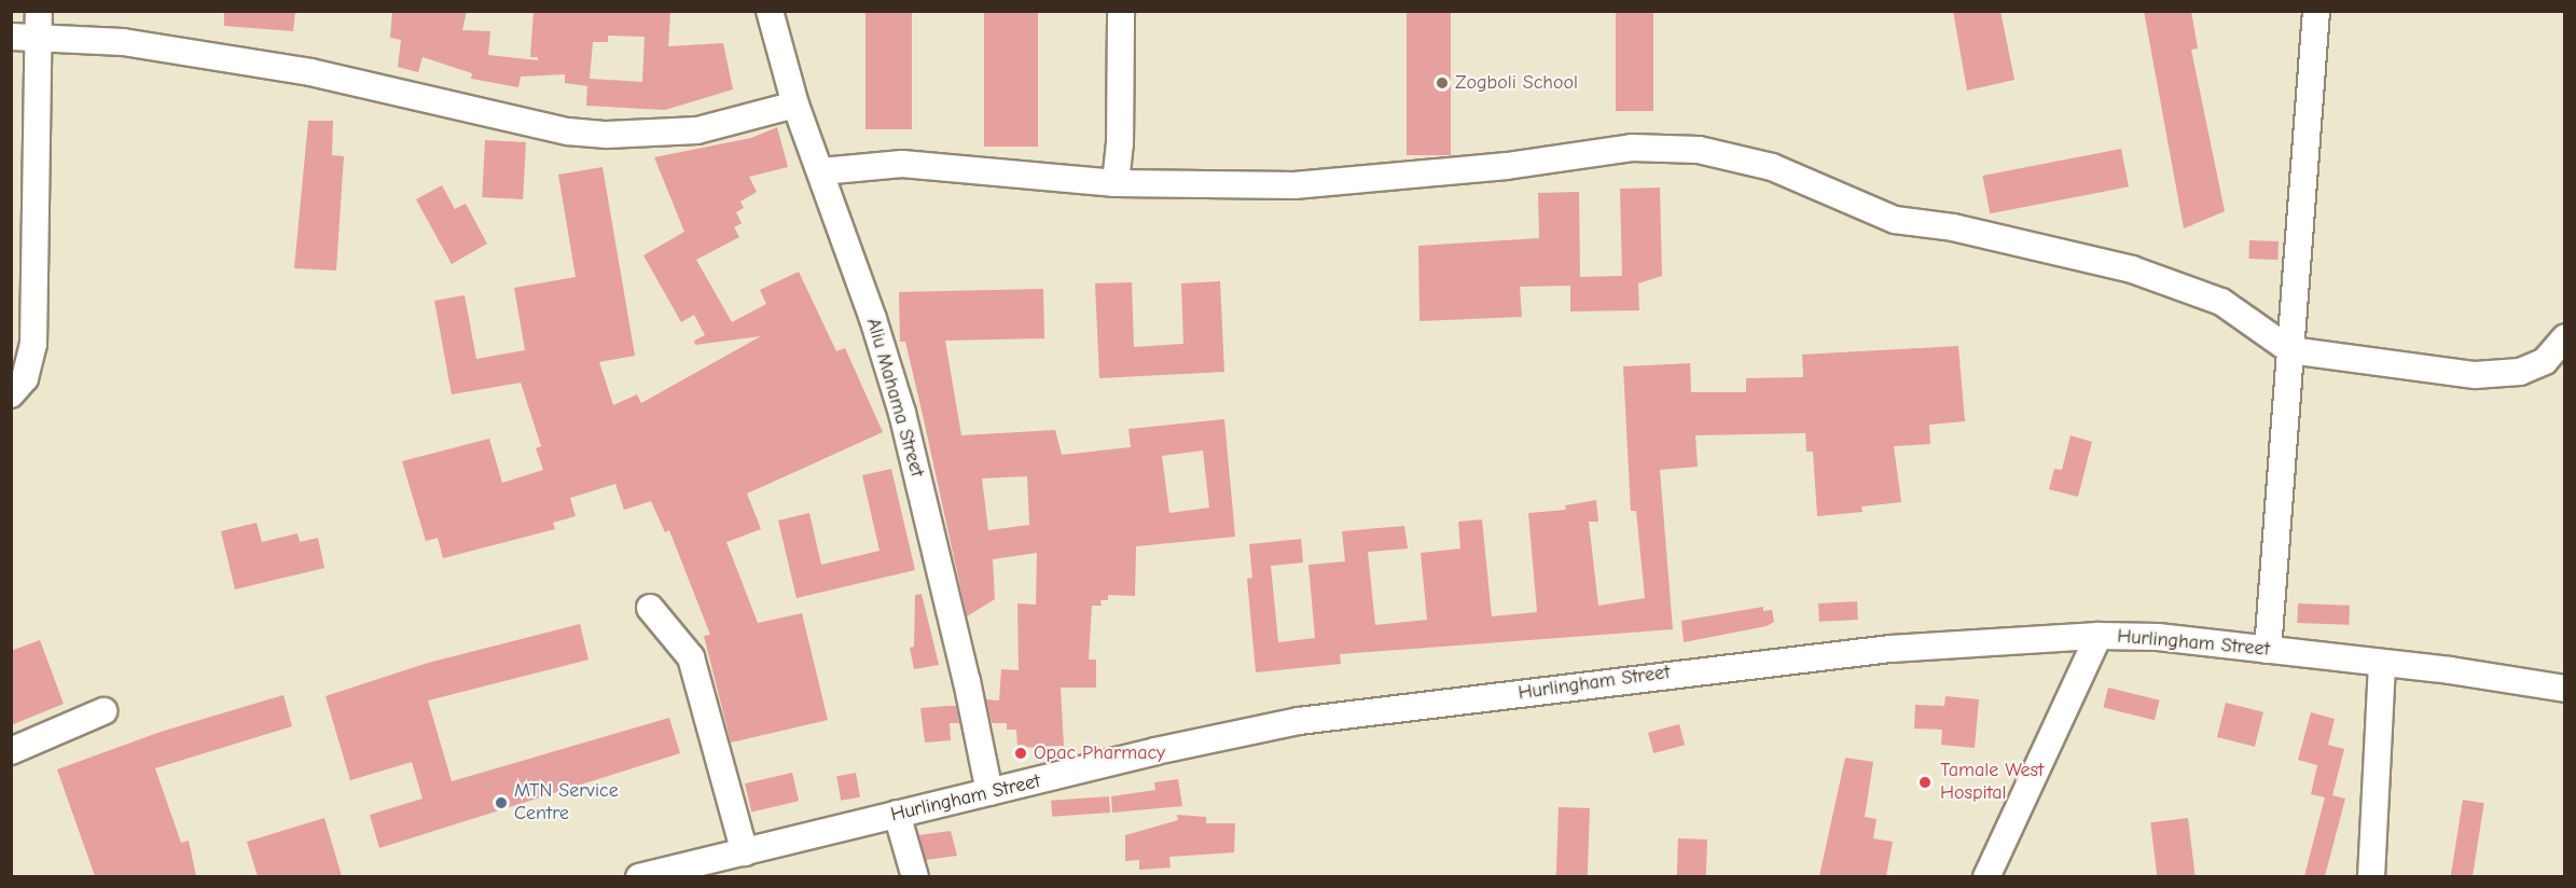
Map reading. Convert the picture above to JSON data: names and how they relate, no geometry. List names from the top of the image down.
{
  "streets": {
    "street": ["Aliu Mahama Street", "Hurlingham Street"]
  },
  "crossings": [
    ["Aliu Mahama Street", "Hurlingham Street"]
  ],
  "places": [
    "Zogboli School",
    "Opac Pharmacy",
    "Tamale West Hospital",
    "MTN Service Centre"
  ]
}
